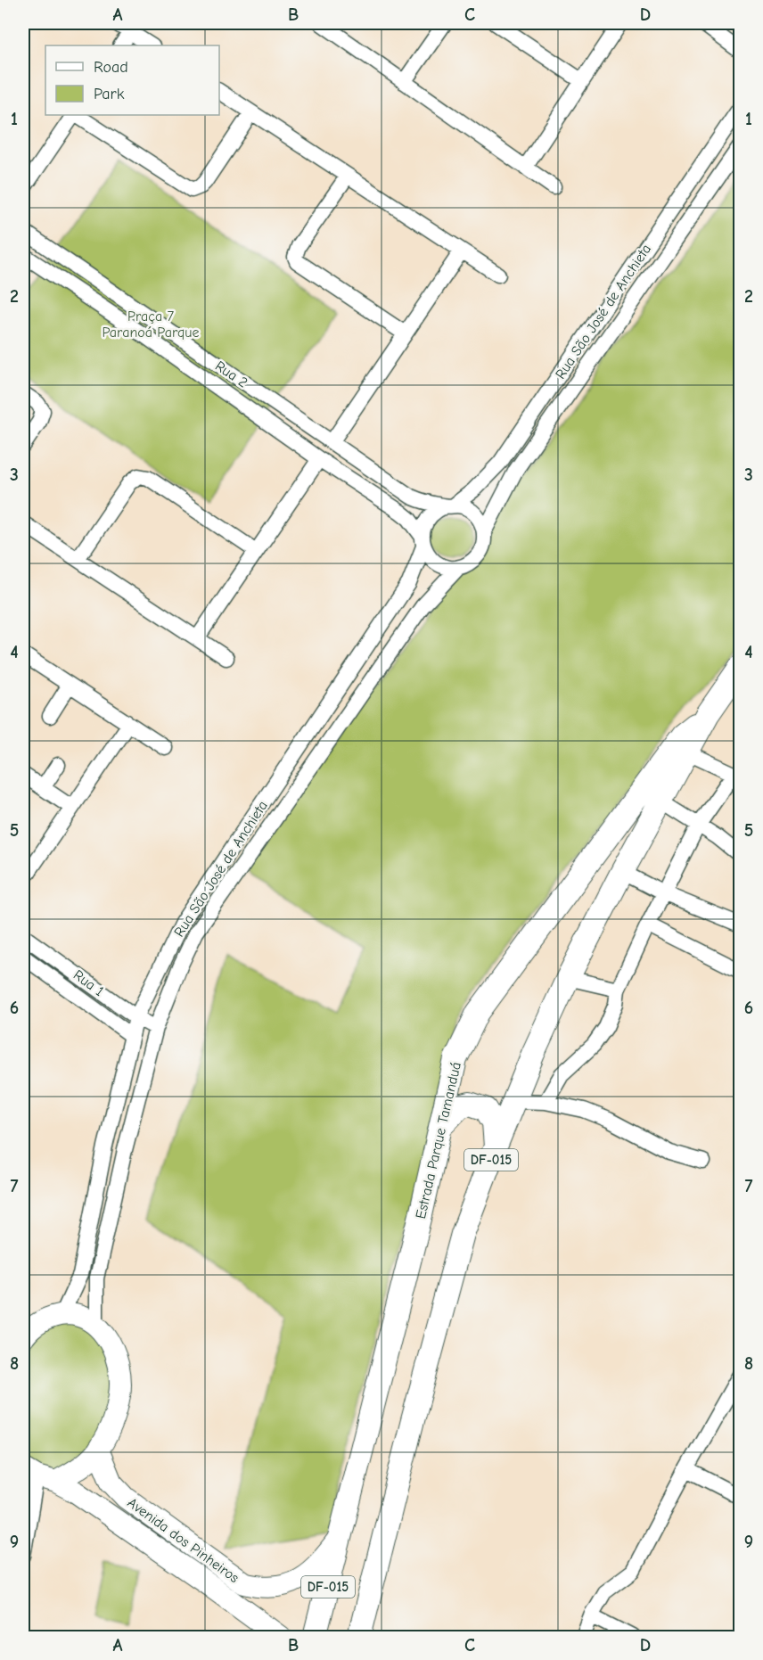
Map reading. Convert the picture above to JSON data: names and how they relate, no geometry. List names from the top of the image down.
{
  "streets": {
    "main road": ["Estrada Parque Tamanduá", "DF-015"],
    "street": [
      "Rua São José de Anchieta",
      "Rua 2",
      "Rua 1",
      "Avenida dos Pinheiros"
    ]
  },
  "crossings": [
    ["Rua São José de Anchieta", "Rua 2"],
    ["Rua São José de Anchieta", "Rua 1"],
    ["Estrada Parque Tamanduá", "Avenida dos Pinheiros"]
  ],
  "parks": ["Praça 7 Paranoá Parque"],
  "legend": ["Road", "Park"],
  "grid": {
    "columns": [
      "A",
      "B",
      "C",
      "D"
    ],
    "rows": [
      "1",
      "2",
      "3",
      "4",
      "5",
      "6",
      "7",
      "8",
      "9"
    ]
  }
}
